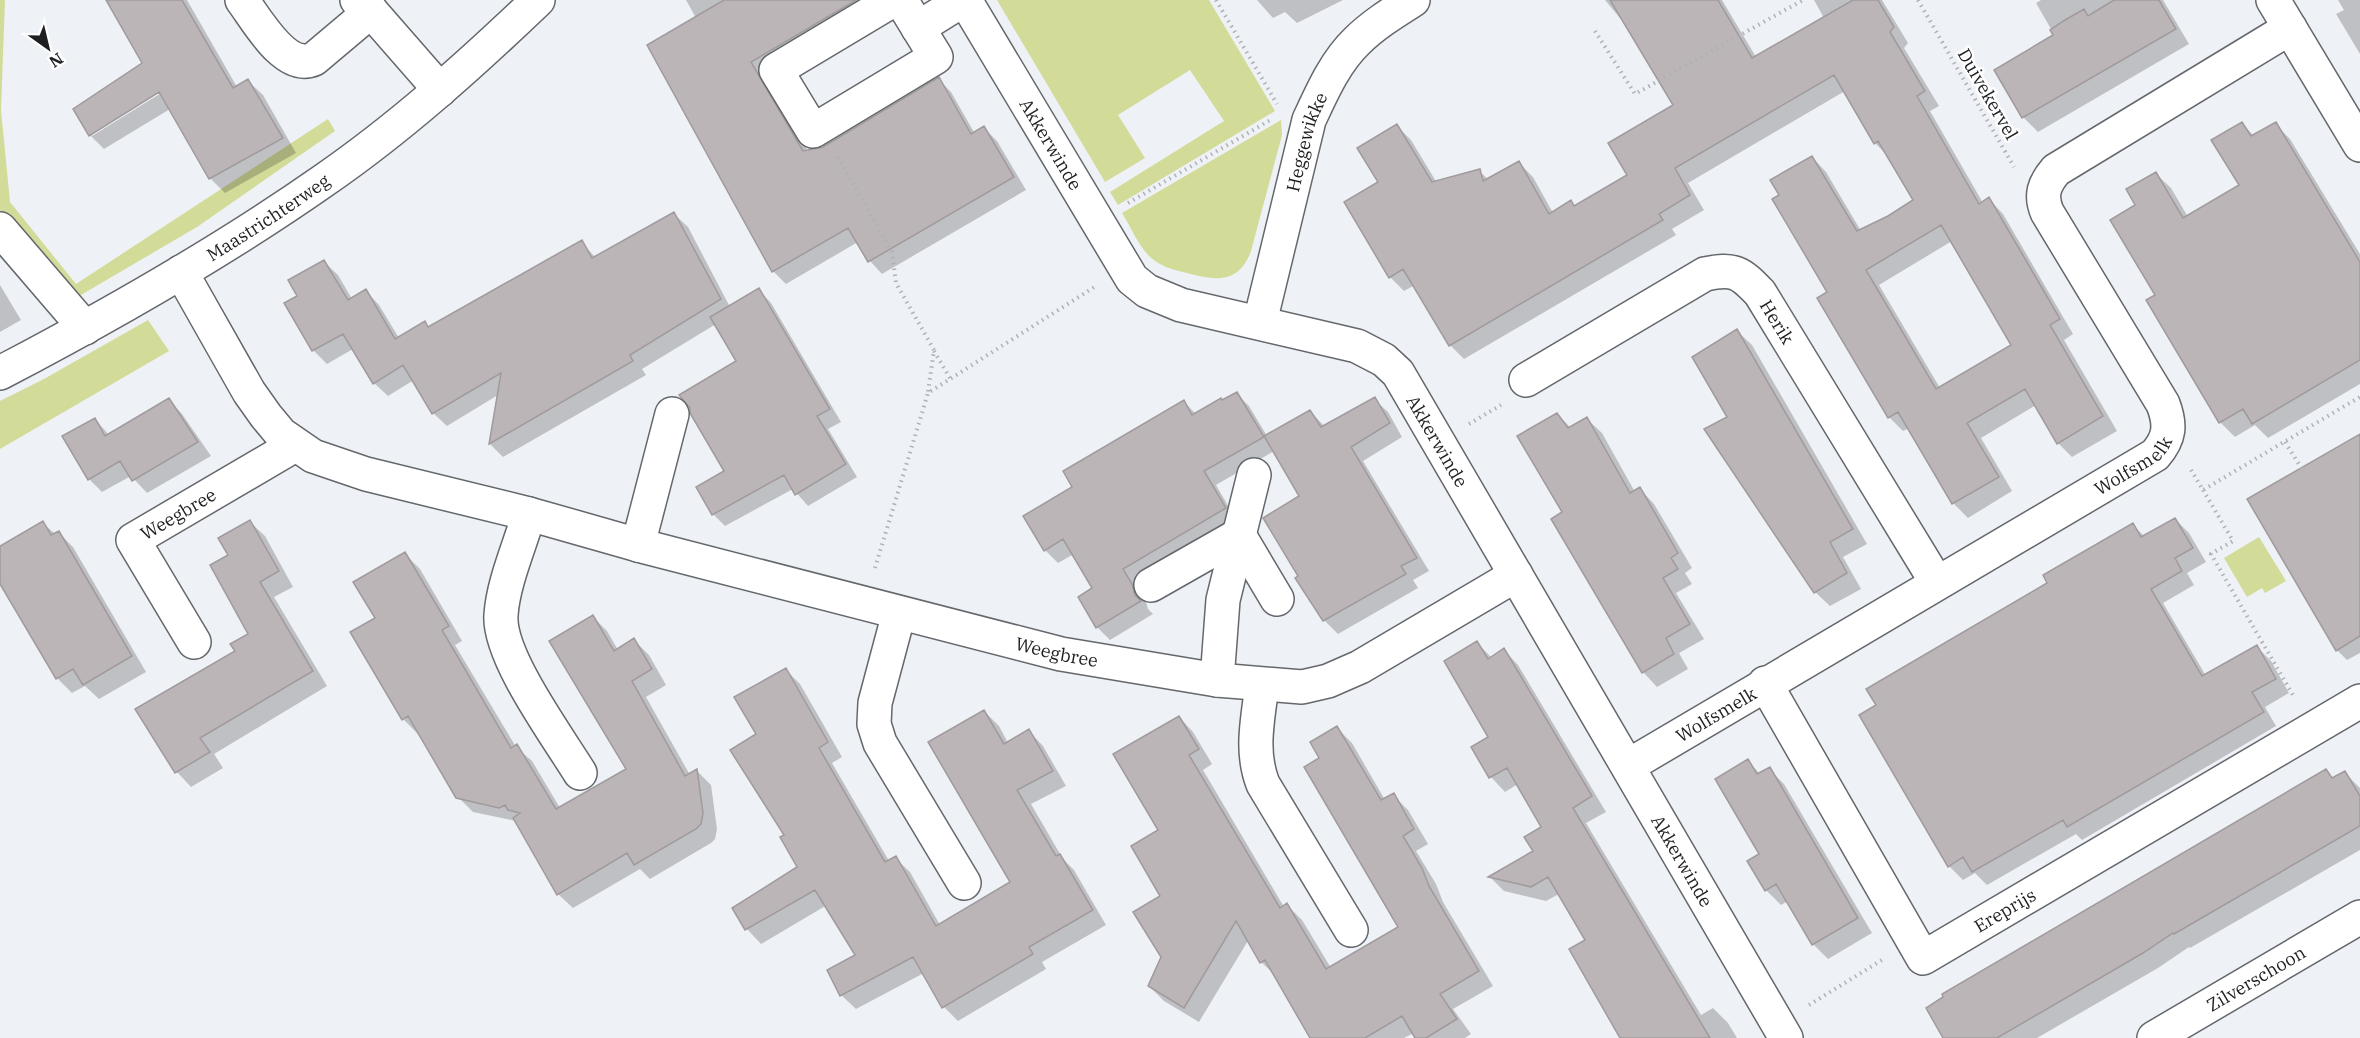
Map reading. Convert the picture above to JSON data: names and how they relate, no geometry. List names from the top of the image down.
{
  "streets": {
    "street": [
      "Heggewikke",
      "Akkerwinde",
      "Maastrichterweg",
      "Herik",
      "Wolfsmelk",
      "Weegbree",
      "Ereprijs",
      "Zilverschoon"
    ],
    "path": ["Duivekervel"]
  },
  "crossings": [
    ["Duivekervel", "Wolfsmelk"],
    ["Heggewikke", "Akkerwinde"],
    ["Akkerwinde", "Wolfsmelk"],
    ["Akkerwinde", "Weegbree"],
    ["Maastrichterweg", "Weegbree"],
    ["Herik", "Wolfsmelk"],
    ["Wolfsmelk", "Ereprijs"]
  ],
  "north": "bottom right"
}
